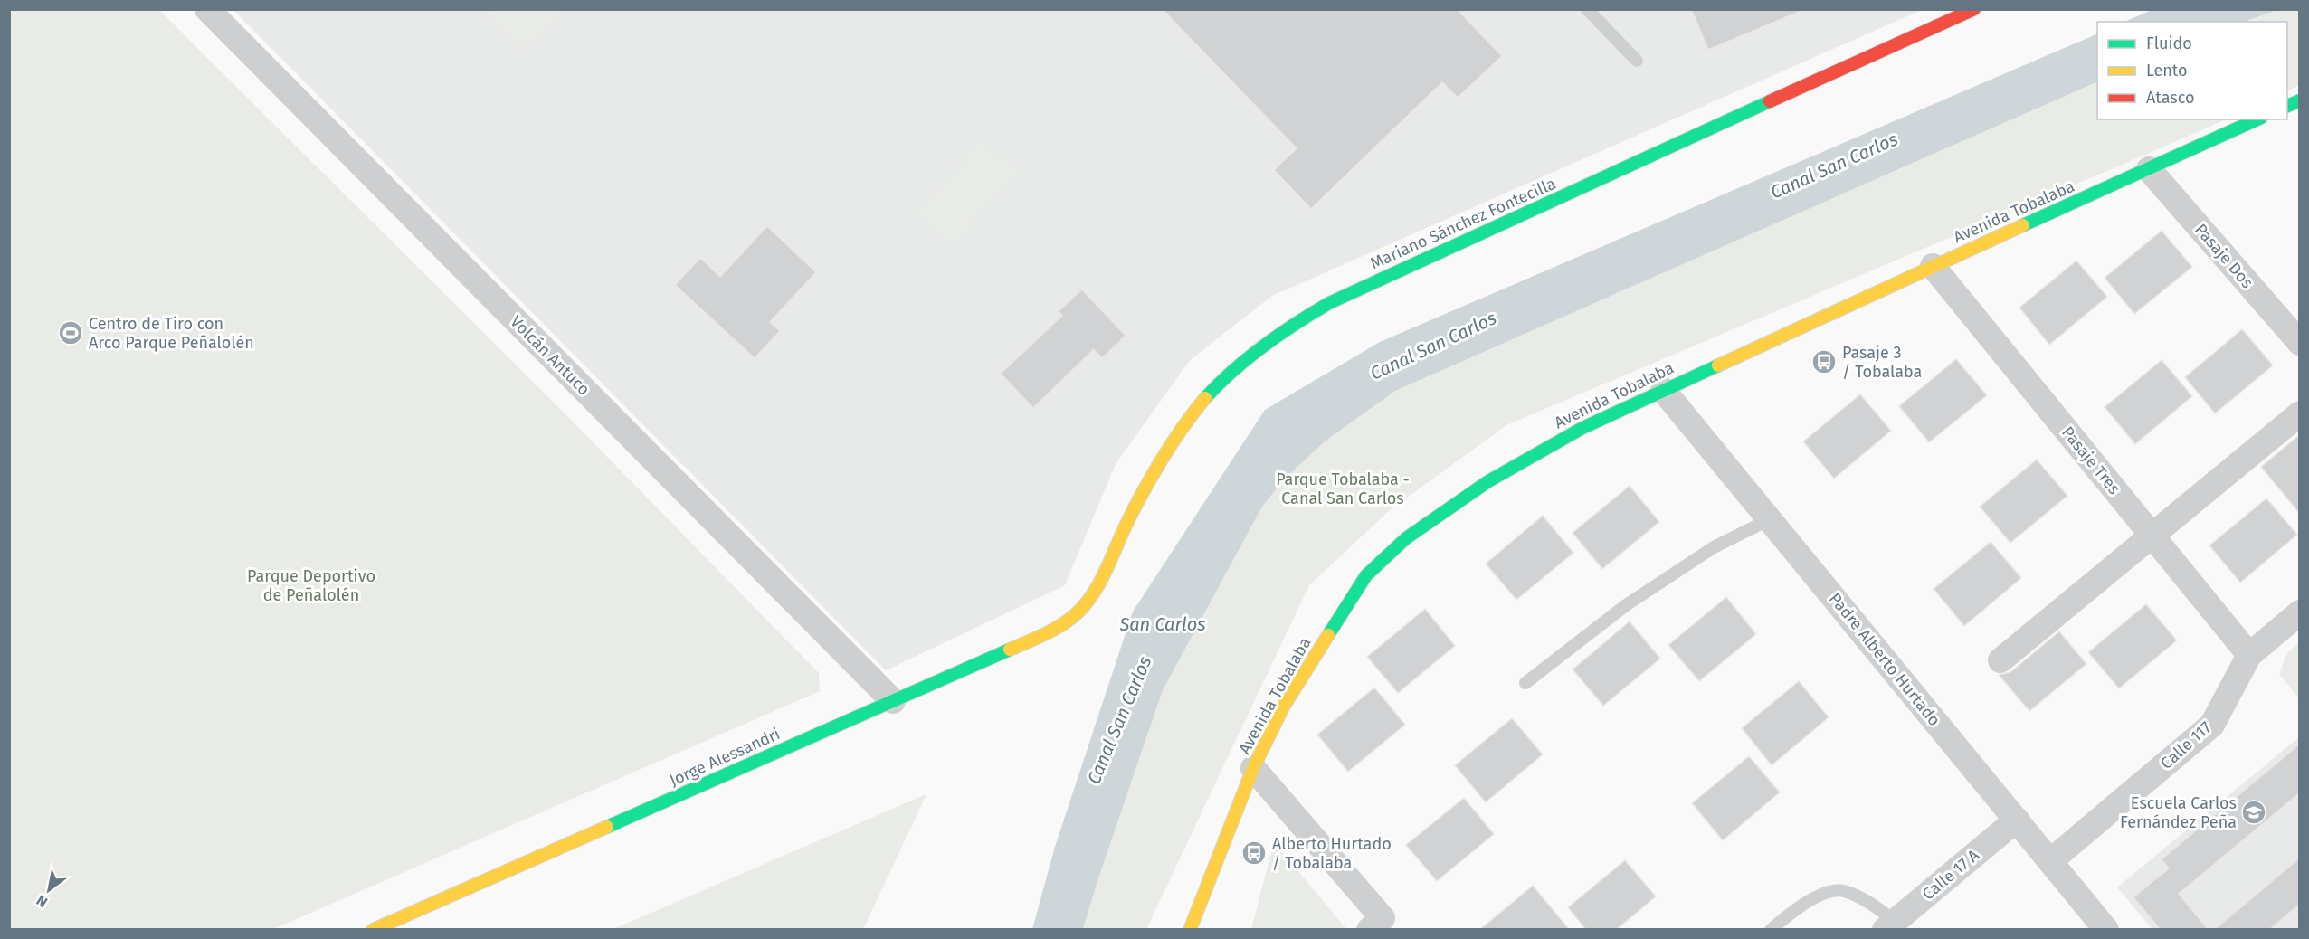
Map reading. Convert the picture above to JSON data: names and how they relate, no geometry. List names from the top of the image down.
{
  "streets": {
    "street": [
      "Avenida Tobalaba",
      "Mariano Sánchez Fontecilla",
      "Pasaje Dos",
      "Volcán Antuco",
      "Pasaje Tres",
      "Padre Alberto Hurtado",
      "Calle 117",
      "Jorge Alessandri",
      "Calle 17 A"
    ]
  },
  "crossings": [
    ["Avenida Tobalaba", "Pasaje Dos"],
    ["Avenida Tobalaba", "Pasaje Tres"],
    ["Avenida Tobalaba", "Padre Alberto Hurtado"],
    ["Mariano Sánchez Fontecilla", "Jorge Alessandri"],
    ["Volcán Antuco", "Jorge Alessandri"],
    ["Pasaje Tres", "Calle 117"],
    ["Padre Alberto Hurtado", "Calle 117"],
    ["Padre Alberto Hurtado", "Calle 17 A"]
  ],
  "water": ["Canal San Carlos", "San Carlos"],
  "parks": ["Parque Tobalaba - Canal San Carlos", "Parque Deportivo de Peñalolén"],
  "places": {
    "sports": ["Centro de Tiro con Arco Parque Peñalolén"],
    "bus stop": ["Pasaje 3 / Tobalaba", "Alberto Hurtado / Tobalaba"],
    "school or university": ["Escuela Carlos Fernández Peña"]
  },
  "legend": ["Fluido", "Lento", "Atasco"],
  "north": "bottom left"
}
